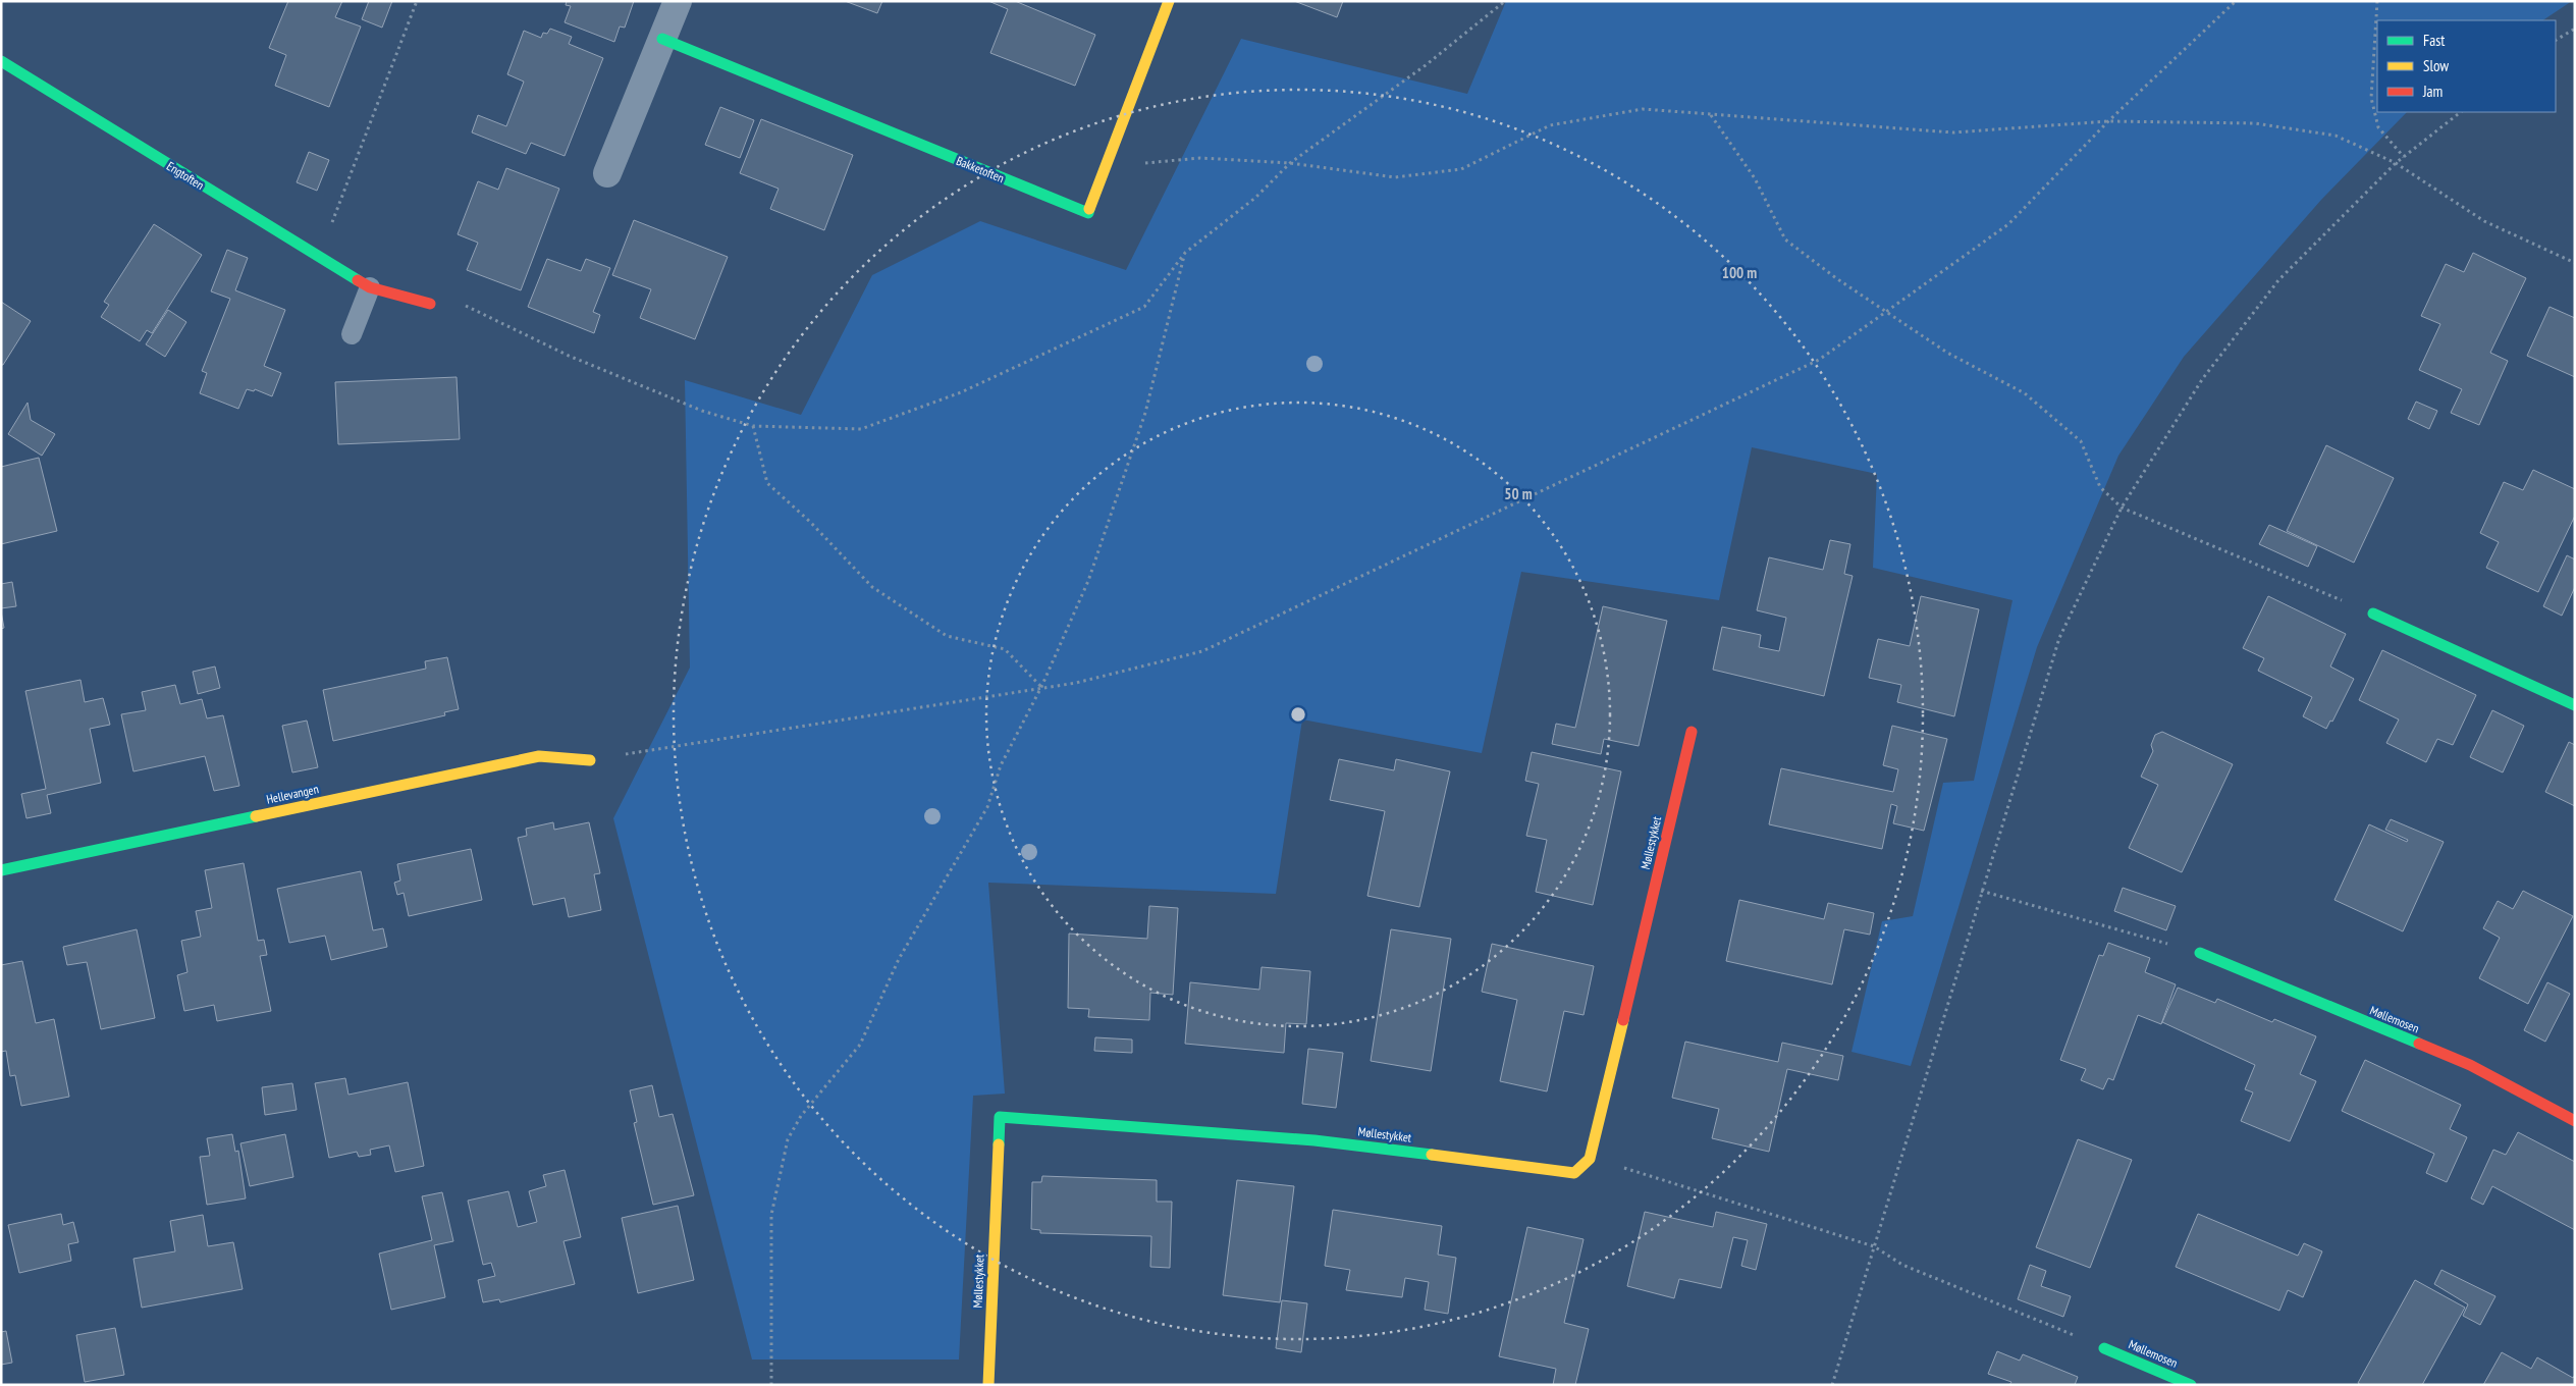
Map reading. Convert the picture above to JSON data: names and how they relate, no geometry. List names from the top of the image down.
{
  "streets": {
    "street": [
      "Bakketoften",
      "Engtoften",
      "Hellevangen",
      "Møllestykket",
      "Møllemosen"
    ]
  },
  "legend": ["Fast", "Slow", "Jam"],
  "rings": ["100 m", "50 m"]
}
